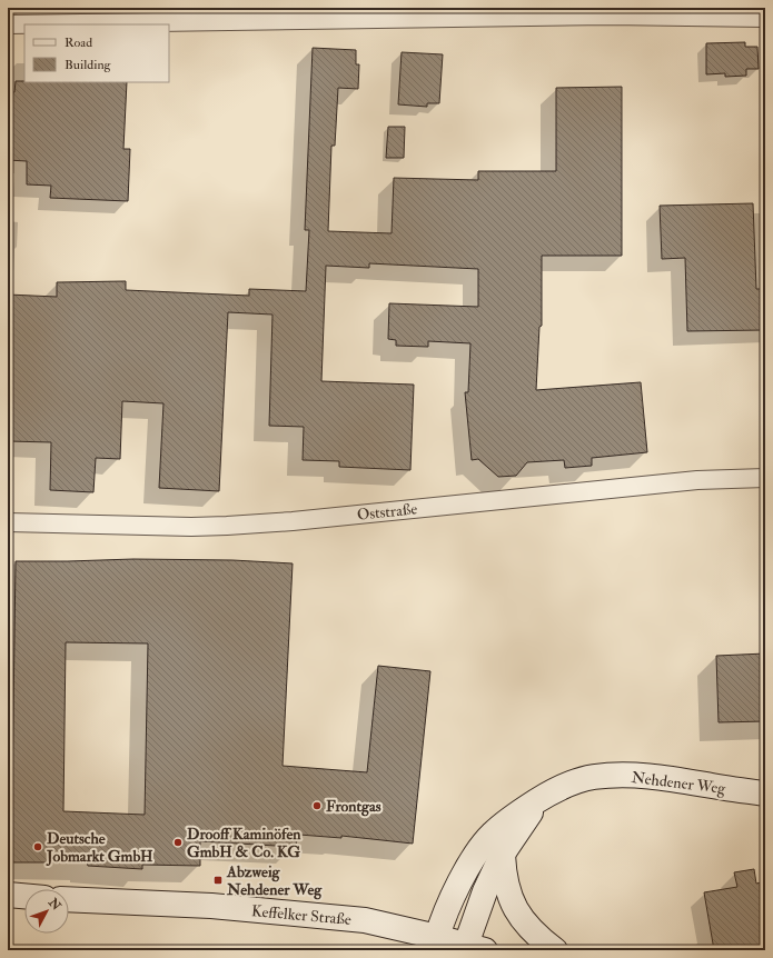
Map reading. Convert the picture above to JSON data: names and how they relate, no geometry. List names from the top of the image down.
{
  "streets": {
    "street": ["Oststraße", "Nehdener Weg", "Keffelker Straße"]
  },
  "crossings": [
    ["Nehdener Weg", "Keffelker Straße"]
  ],
  "places": {
    "other": ["Frontgas", "Drooff Kaminöfen GmbH & Co. KG", "Deutsche Jobmarkt GmbH"],
    "transit": ["Abzweig Nehdener Weg"]
  },
  "legend": ["Road", "Building"],
  "north": "top right"
}
